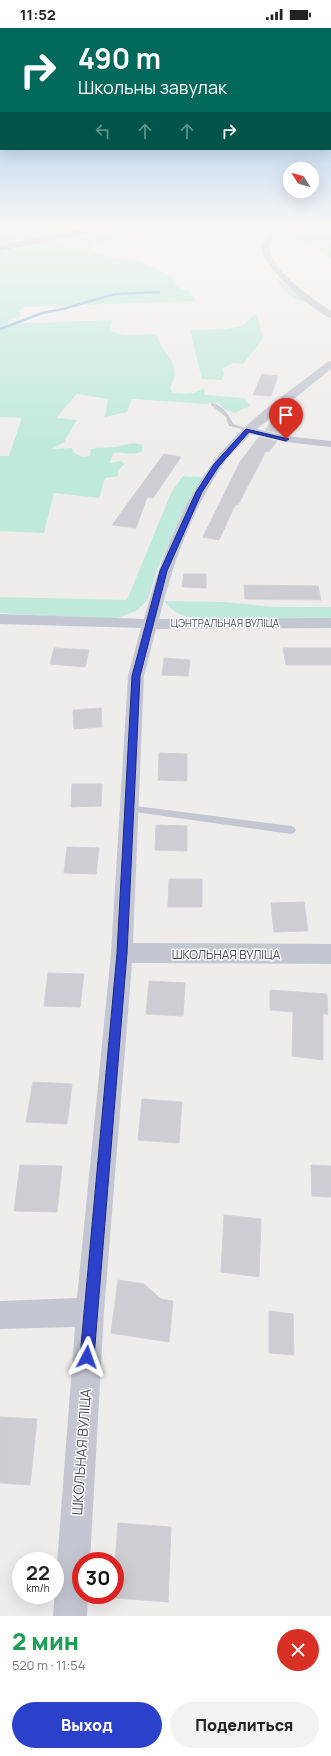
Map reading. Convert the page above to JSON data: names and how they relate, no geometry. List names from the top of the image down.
{
  "streets": {
    "street": ["ЦЭНТРАЛЬНАЯ ВУЛІЦА", "ШКОЛЬНАЯ ВУЛІЦА"]
  },
  "crossings": [
    ["ЦЭНТРАЛЬНАЯ ВУЛІЦА", "ШКОЛЬНАЯ ВУЛІЦА"]
  ],
  "north": "top left",
  "page": {
    "status": "11:52",
    "turn": ["490 m", "Школьны завулак"],
    "speed": "22 km/h",
    "limit": "30",
    "heading": ["2 мин", "520 m · 11:54"],
    "buttons": ["Выход", "Поделиться"]
  }
}
